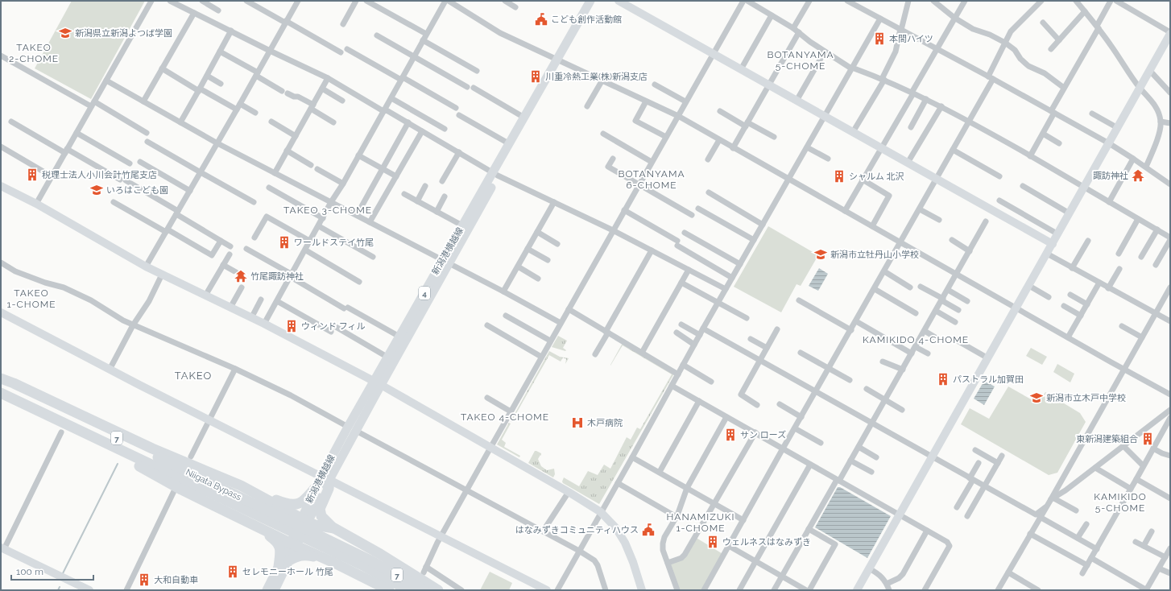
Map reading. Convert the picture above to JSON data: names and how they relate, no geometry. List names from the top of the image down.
{
  "streets": {
    "highway": ["7", "Niigata Bypass"],
    "main road": ["新潟港横越線", "4"]
  },
  "districts": [
    "TAKEO 2-CHOME",
    "BOTANYAMA 5-CHOME",
    "BOTANYAMA 6-CHOME",
    "TAKEO 3-CHOME",
    "TAKEO 1-CHOME",
    "KAMIKIDO 4-CHOME",
    "TAKEO",
    "TAKEO 4-CHOME",
    "KAMIKIDO 5-CHOME",
    "HANAMIZUKI 1-CHOME"
  ],
  "places": {
    "public building": ["こども創作活動館", "はなみずきコミュニティハウス"],
    "school or university": [
      "新潟県立新潟よつば学園",
      "いろはこども園",
      "新潟市立牡丹山小学校",
      "新潟市立木戸中学校"
    ],
    "building": [
      "本間ハイツ",
      "川重冷熱工業(株)新潟支店",
      "税理士法人小川会計竹尾支店",
      "シャルム 北沢",
      "ワールドステイ竹尾",
      "ウィンド フィル",
      "パストラル加賀田",
      "サン ローズ",
      "東新潟建築組合",
      "ウェルネスはなみずき",
      "セレモニーホール 竹尾",
      "大和自動車"
    ],
    "temple": ["諏訪神社", "竹尾諏訪神社"],
    "hospital": ["木戸病院"]
  },
  "scale_bar": "100 m"
}
